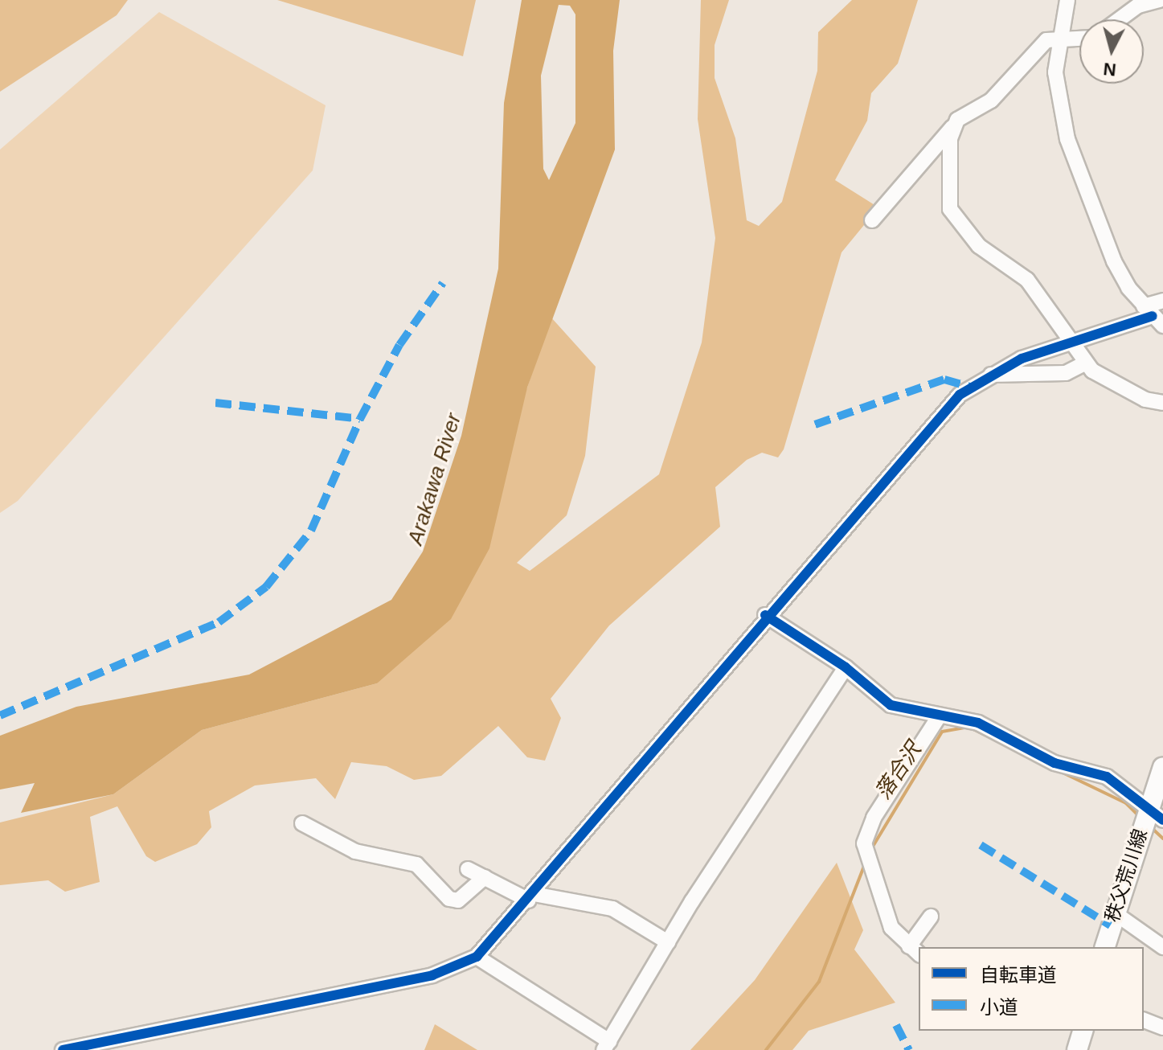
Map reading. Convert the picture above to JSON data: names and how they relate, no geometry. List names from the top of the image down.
{
  "streets": {
    "main road": ["秩父荒川線"]
  },
  "water": ["Arakawa River", "落合沢"],
  "legend": ["自転車道", "小道"],
  "north": "bottom"
}
